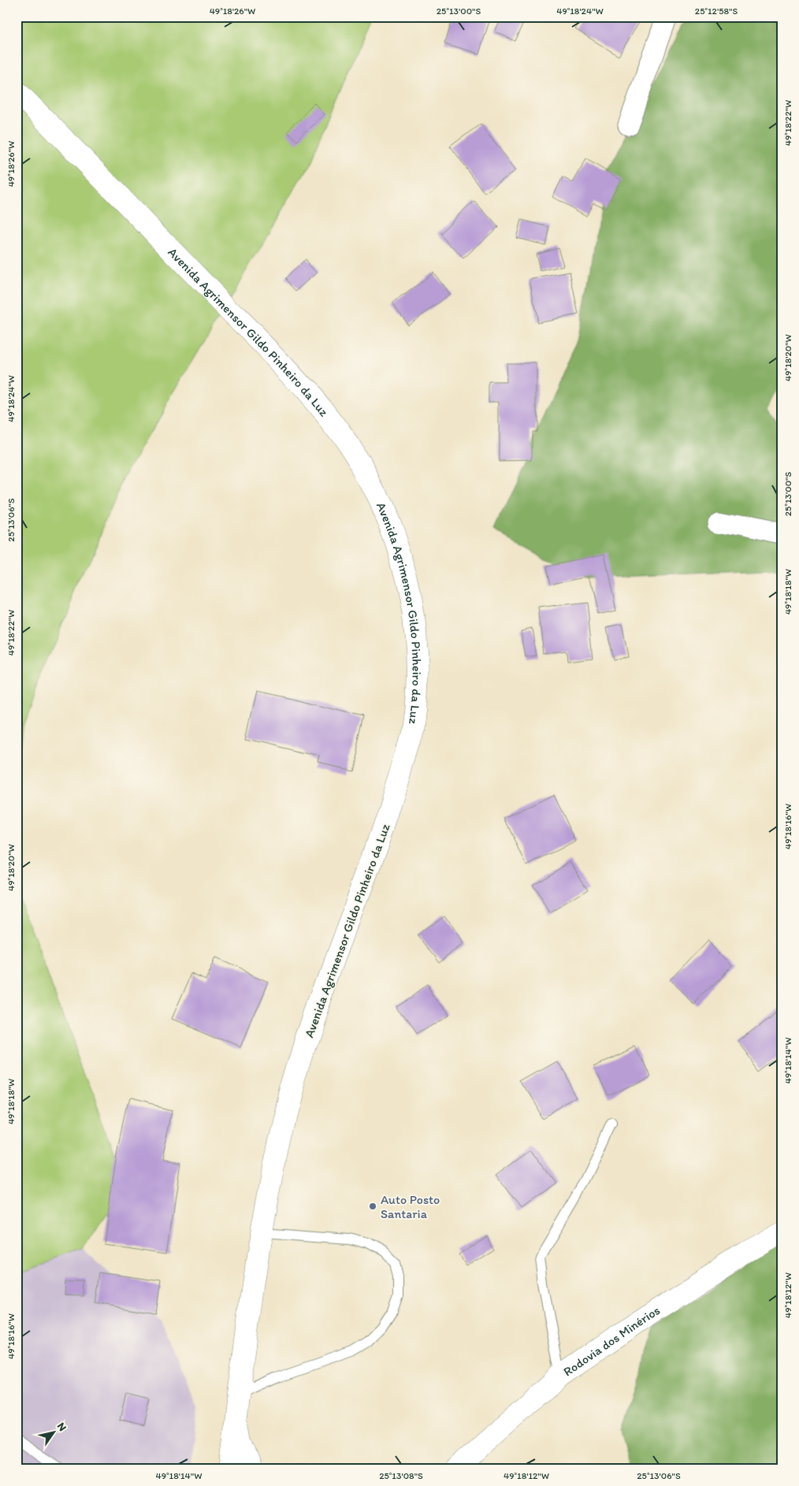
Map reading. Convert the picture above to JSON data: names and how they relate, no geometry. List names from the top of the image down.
{
  "streets": {
    "main road": ["Avenida Agrimensor Gildo Pinheiro da Luz", "Rodovia dos Minérios"]
  },
  "places": ["Auto Posto Santaria"],
  "north": "top right",
  "coordinates": [
    "49°18'26\"W",
    "25°13'00\"S",
    "49°18'24\"W",
    "25°12'58\"S",
    "49°18'22\"W",
    "49°18'20\"W",
    "25°13'06\"S",
    "49°18'18\"W",
    "49°18'16\"W",
    "49°18'14\"W",
    "49°18'12\"W",
    "25°13'08\"S"
  ]
}
